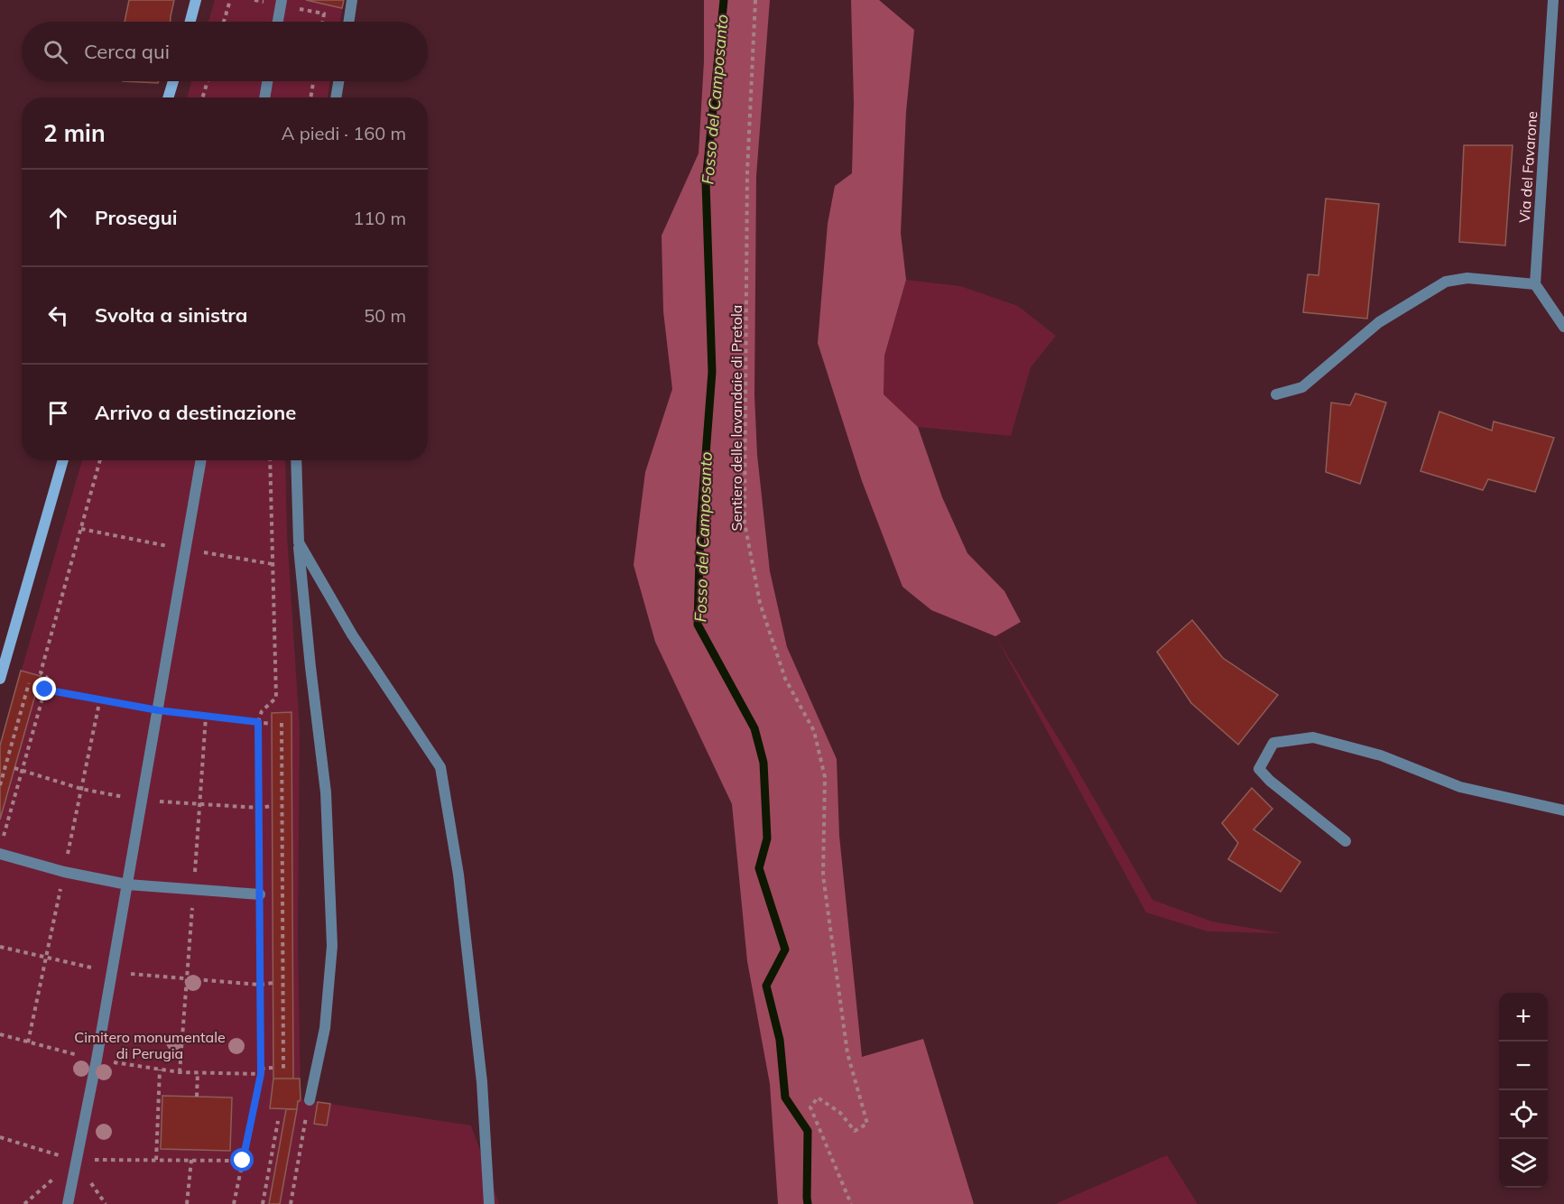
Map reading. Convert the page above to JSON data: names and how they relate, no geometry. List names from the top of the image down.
{
  "streets": {
    "street": ["Via del Favarone"],
    "path": ["Sentiero delle lavandaie di Pretola"]
  },
  "water": ["Fosso del Camposanto"],
  "parks": ["Cimitero monumentale di Perugia"],
  "page": {
    "search": "Cerca qui",
    "heading": ["2 min", "A piedi · 160 m"],
    "list": [
      ["Prosegui", "110 m"],
      ["Svolta a sinistra", "50 m"],
      "Arrivo a destinazione"
    ],
    "map_buttons": ["+", "−"]
  }
}
